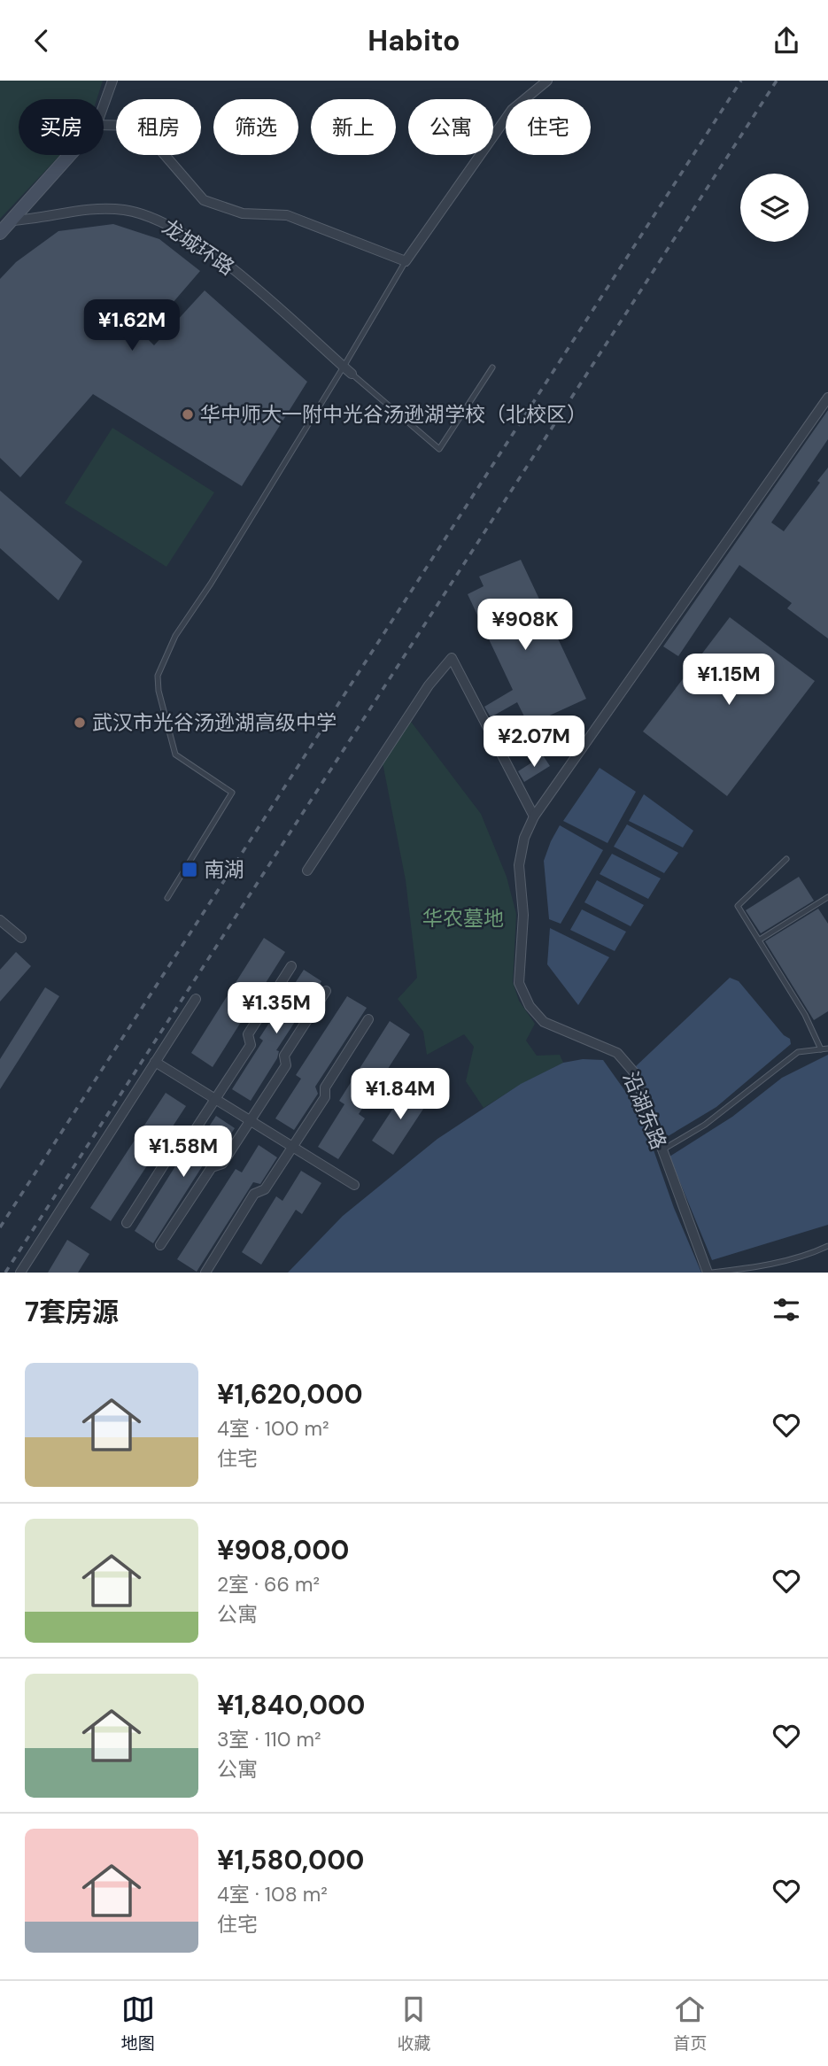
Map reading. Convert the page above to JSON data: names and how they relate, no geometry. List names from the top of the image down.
{
  "streets": {
    "street": ["龙城环路", "沿湖东路"]
  },
  "parks": ["华农墓地"],
  "places": {
    "other": ["华中师大一附中光谷汤逊湖学校（北校区）", "武汉市光谷汤逊湖高级中学"],
    "transit": ["南湖"]
  },
  "page": {
    "header": "Habito",
    "chip": [
      "买房",
      "租房",
      "筛选",
      "新上",
      "公寓",
      "住宅"
    ],
    "price": [
      "¥1.62M",
      "¥908K",
      "¥1.15M",
      "¥2.07M",
      "¥1.35M",
      "¥1.84M",
      "¥1.58M"
    ],
    "heading": "7套房源",
    "list": [
      {
        "name": "¥1,620,000",
        "note": "4室 · 100 m² · 住宅"
      },
      {
        "name": "¥908,000",
        "note": "2室 · 66 m² · 公寓"
      },
      {
        "name": "¥1,840,000",
        "note": "3室 · 110 m² · 公寓"
      },
      {
        "name": "¥1,580,000",
        "note": "4室 · 108 m² · 住宅"
      }
    ],
    "tabs": ["地图", "收藏", "首页"]
  }
}
